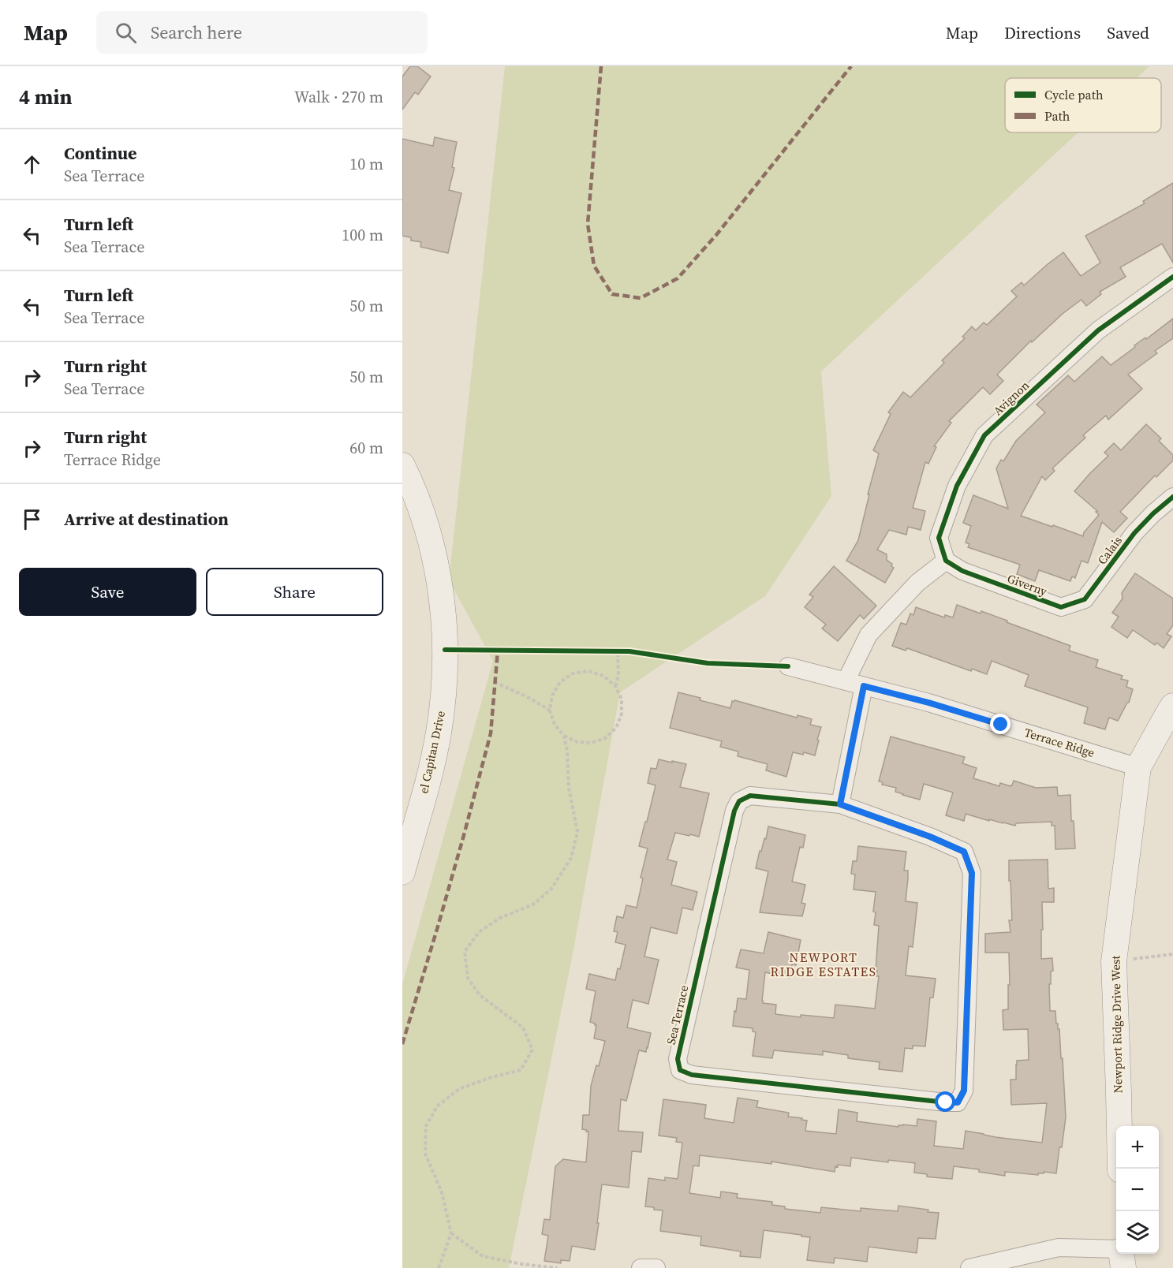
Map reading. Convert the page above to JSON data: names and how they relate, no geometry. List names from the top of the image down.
{
  "streets": {
    "street": [
      "Avignon",
      "Calais",
      "Giverny",
      "Terrace Ridge",
      "el Capitan Drive",
      "Sea Terrace",
      "Newport Ridge Drive West"
    ]
  },
  "crossings": [
    ["Avignon", "Giverny"],
    ["Calais", "Giverny"],
    ["Terrace Ridge", "Newport Ridge Drive West"]
  ],
  "districts": ["NEWPORT RIDGE ESTATES"],
  "legend": ["Cycle path", "Path"],
  "page": {
    "header": "Map",
    "search": "Search here",
    "nav": ["Map", "Directions", "Saved"],
    "heading": ["4 min", "Walk · 270 m"],
    "list": [
      ["Continue", "Sea Terrace", "10 m"],
      ["Turn left", "Sea Terrace", "100 m"],
      ["Turn left", "Sea Terrace", "50 m"],
      ["Turn right", "Sea Terrace", "50 m"],
      ["Turn right", "Terrace Ridge", "60 m"],
      "Arrive at destination"
    ],
    "buttons": ["Save", "Share"],
    "map_buttons": ["+", "−"]
  }
}
